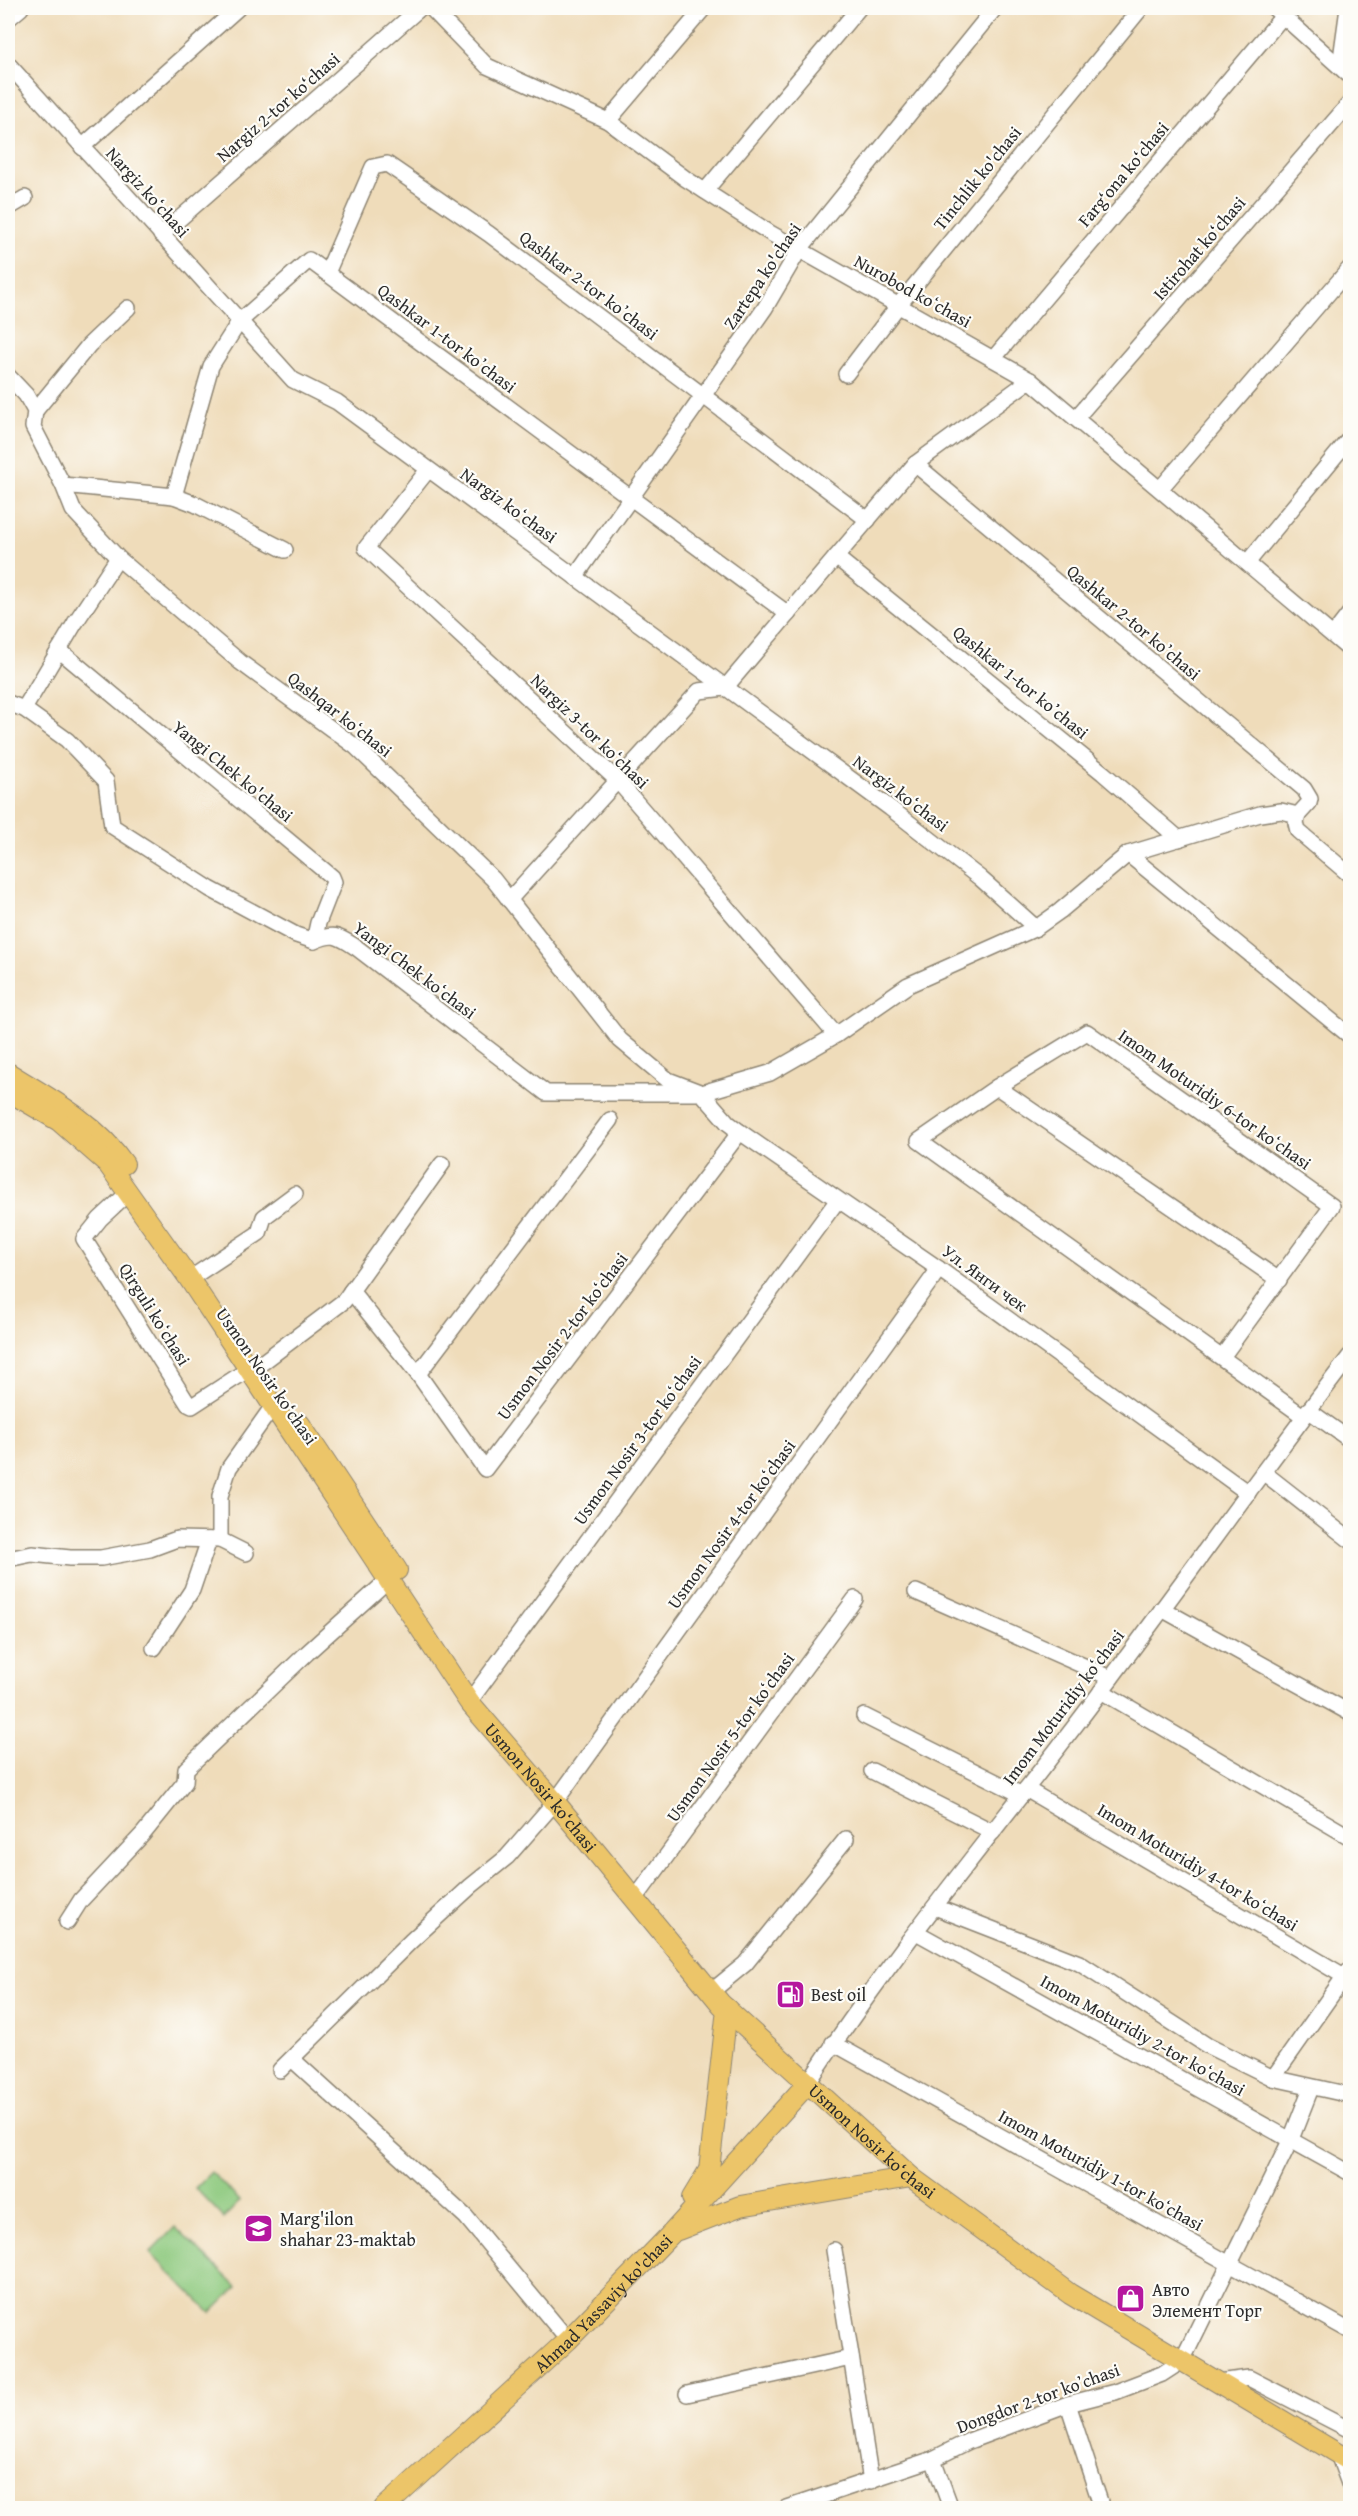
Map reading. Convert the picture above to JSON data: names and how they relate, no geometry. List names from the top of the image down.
{
  "streets": {
    "main road": ["Usmon Nosir ko‘chasi", "Ahmad Yassaviy ko'chasi"],
    "street": [
      "Nargiz 2-tor ko‘chasi",
      "Farg‘ona ko‘chasi",
      "Tinchlik ko'chasi",
      "Nargiz koʻchasi",
      "Istirohat ko‘chasi",
      "Zartepa ko'chasi",
      "Qashkar 2-tor koʼchasi",
      "Nurobod koʻchasi",
      "Qashkar 1-tor koʼchasi",
      "Qashqar koʻchasi",
      "Nargiz 3-tor koʻchasi",
      "Yangi Chek ko'chasi",
      "Yangi Chek koʻchasi",
      "Imom Moturidiy 6-tor koʻchasi",
      "Ул. Янги чек",
      "Qirguli koʻchasi",
      "Usmon Nosir 2-tor koʻchasi",
      "Usmon Nosir 3-tor koʻchasi",
      "Usmon Nosir 4-tor koʻchasi",
      "Imom Moturidiy koʻchasi",
      "Usmon Nosir 5-tor koʻchasi",
      "Imom Moturidiy 4-tor koʻchasi",
      "Imom Moturidiy 2-tor koʻchasi",
      "Imom Moturidiy 1-tor koʻchasi",
      "Dongdor 2-tor koʼchasi"
    ]
  },
  "crossings": [
    ["Nargiz 2-tor ko‘chasi", "Nargiz koʻchasi"],
    ["Farg‘ona ko‘chasi", "Nurobod koʻchasi"],
    ["Tinchlik ko'chasi", "Nurobod koʻchasi"],
    ["Nargiz koʻchasi", "Zartepa ko'chasi"],
    ["Nargiz koʻchasi", "Qashkar 1-tor koʼchasi"],
    ["Nargiz koʻchasi", "Nargiz 3-tor koʻchasi"],
    ["Nargiz koʻchasi", "Yangi Chek koʻchasi"],
    ["Istirohat ko‘chasi", "Nurobod koʻchasi"],
    ["Zartepa ko'chasi", "Qashkar 2-tor koʼchasi"],
    ["Zartepa ko'chasi", "Nurobod koʻchasi"],
    ["Zartepa ko'chasi", "Qashkar 1-tor koʼchasi"],
    ["Qashkar 2-tor koʼchasi", "Qashkar 1-tor koʼchasi"],
    ["Qashqar koʻchasi", "Yangi Chek koʻchasi"],
    ["Qashqar koʻchasi", "Ул. Янги чек"],
    ["Nargiz 3-tor koʻchasi", "Yangi Chek koʻchasi"],
    ["Yangi Chek ko'chasi", "Yangi Chek koʻchasi"],
    ["Yangi Chek koʻchasi", "Ул. Янги чек"],
    ["Imom Moturidiy 6-tor koʻchasi", "Imom Moturidiy koʻchasi"],
    ["Ул. Янги чек", "Usmon Nosir 2-tor koʻchasi"],
    ["Ул. Янги чек", "Usmon Nosir 3-tor koʻchasi"],
    ["Ул. Янги чек", "Usmon Nosir 4-tor koʻchasi"],
    ["Ул. Янги чек", "Imom Moturidiy koʻchasi"],
    ["Qirguli koʻchasi", "Usmon Nosir ko‘chasi"],
    ["Usmon Nosir ko‘chasi", "Usmon Nosir 3-tor koʻchasi"],
    ["Usmon Nosir ko‘chasi", "Usmon Nosir 4-tor koʻchasi"],
    ["Usmon Nosir ko‘chasi", "Imom Moturidiy koʻchasi"],
    ["Usmon Nosir ko‘chasi", "Usmon Nosir 5-tor koʻchasi"],
    ["Usmon Nosir ko‘chasi", "Ahmad Yassaviy ko'chasi"],
    ["Usmon Nosir ko‘chasi", "Dongdor 2-tor koʼchasi"],
    ["Imom Moturidiy koʻchasi", "Imom Moturidiy 4-tor koʻchasi"],
    ["Imom Moturidiy koʻchasi", "Imom Moturidiy 2-tor koʻchasi"],
    ["Imom Moturidiy koʻchasi", "Imom Moturidiy 1-tor koʻchasi"],
    ["Imom Moturidiy koʻchasi", "Ahmad Yassaviy ko'chasi"]
  ],
  "places": {
    "fuel station": ["Best oil"],
    "school or university": ["Marg'ilon shahar 23-maktab"],
    "shop": ["Авто Элемент Торг"]
  }
}
